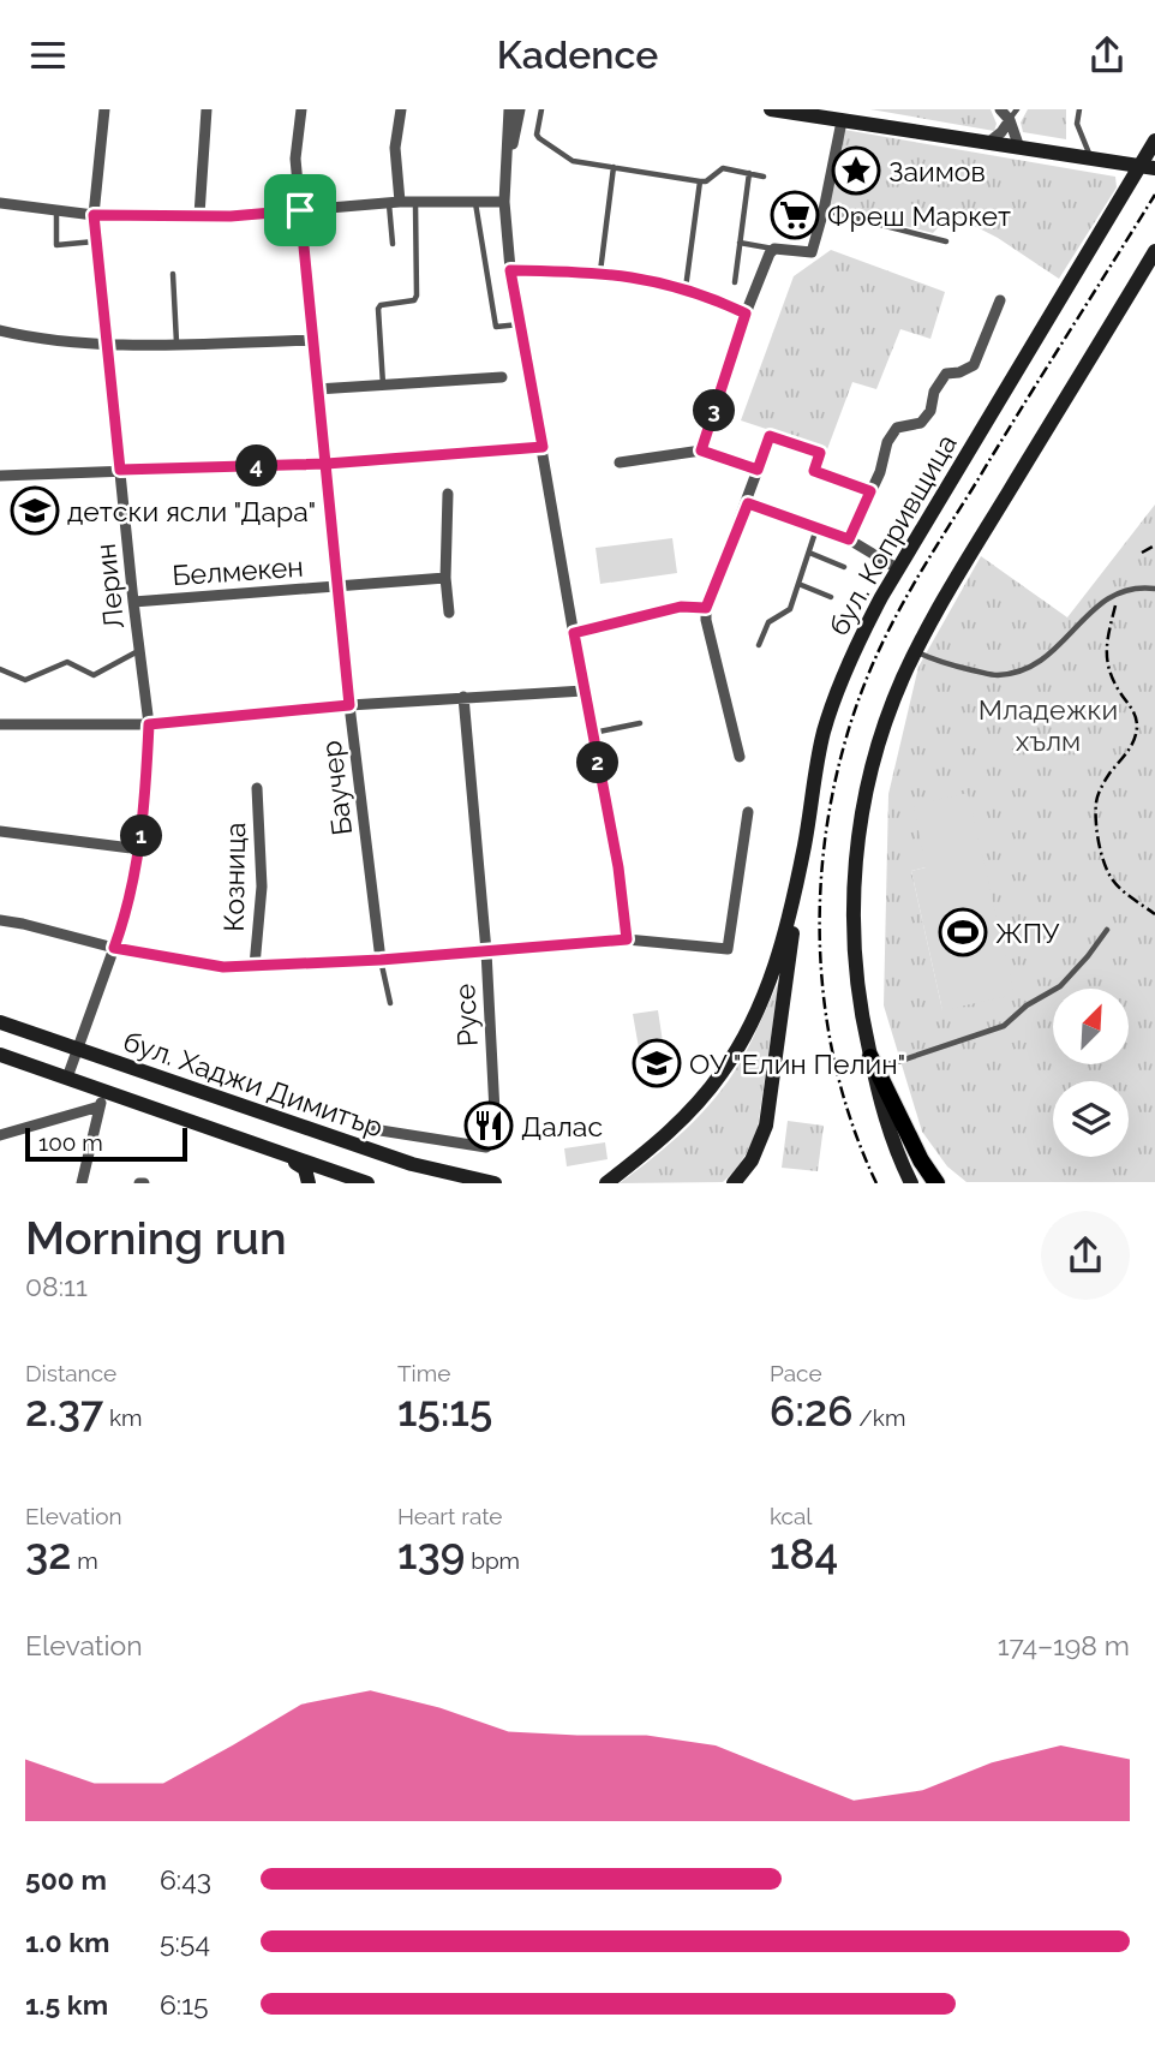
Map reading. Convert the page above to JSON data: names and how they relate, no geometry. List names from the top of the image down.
{
  "streets": {
    "main road": ["бул. Копривщица", "бул. Хаджи Димитър"],
    "street": [
      "Белмекен",
      "Лерин",
      "Баучер",
      "Козница",
      "Русе"
    ]
  },
  "crossings": [
    ["Белмекен", "Лерин"],
    ["Белмекен", "Баучер"],
    ["Лерин", "бул. Хаджи Димитър"]
  ],
  "parks": ["Младежки хълм"],
  "places": {
    "place": ["Заимов"],
    "supermarket": ["Фреш Маркет"],
    "school or university": ["детски ясли \"Дара\"", "ОУ \"Елин Пелин\""],
    "sports": ["ЖПУ"],
    "restaurant": ["Далас"]
  },
  "scale_bar": "100 m",
  "north": "top right",
  "page": {
    "header": "Kadence",
    "pins": [
      "3",
      "4",
      "2",
      "1"
    ],
    "scale": "100 m",
    "heading": ["Morning run", "08:11"],
    "stats": [
      ["Distance", "2.37 km"],
      ["Time", "15:15"],
      ["Pace", "6:26 /km"],
      ["Elevation", "32 m"],
      ["Heart rate", "139 bpm"],
      ["kcal", "184"]
    ],
    "chart": ["Elevation", "174–198 m"],
    "list": [
      {
        "name": "500 m",
        "note": "6:43"
      },
      {
        "name": "1.0 km",
        "note": "5:54"
      },
      {
        "name": "1.5 km",
        "note": "6:15"
      }
    ]
  }
}
